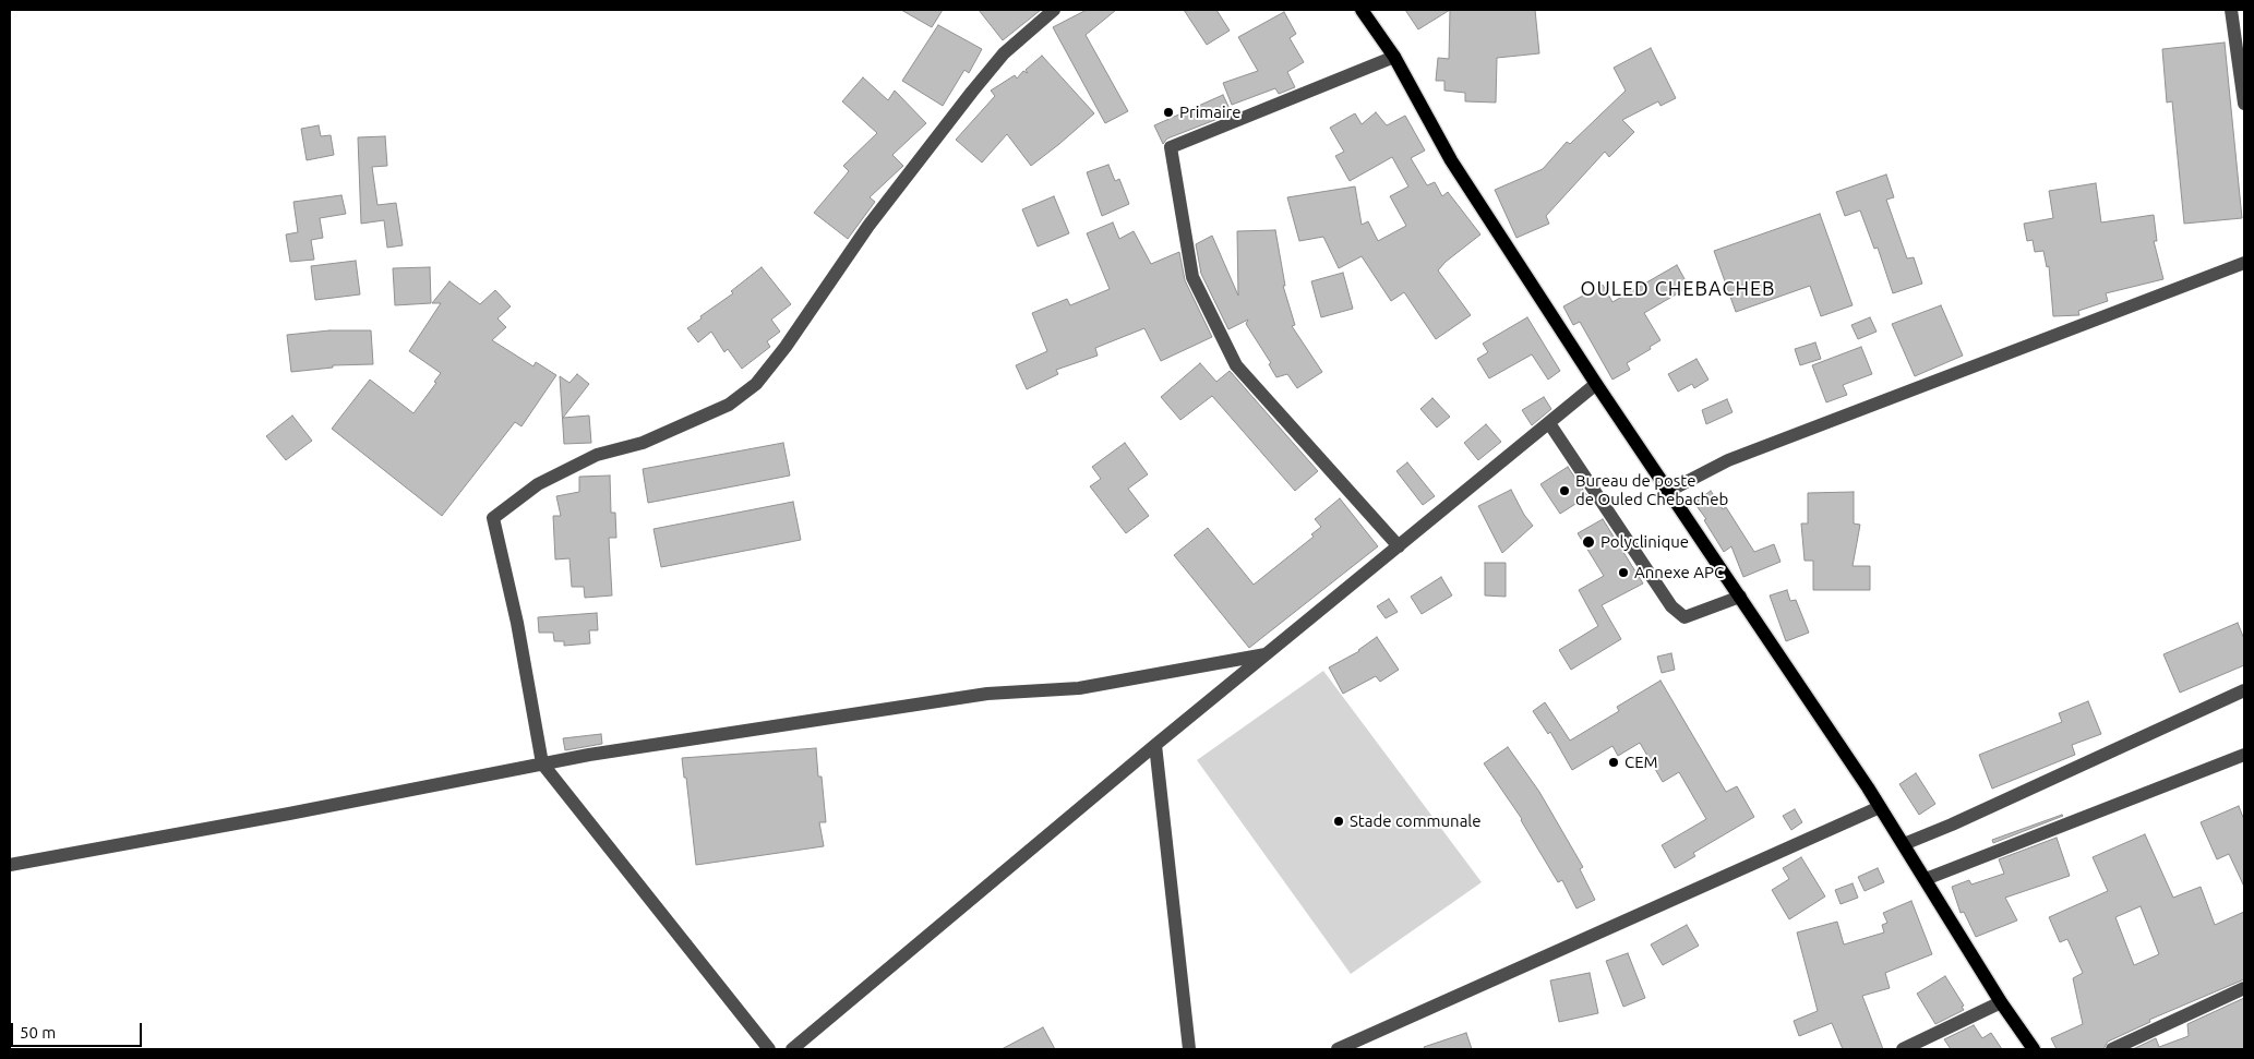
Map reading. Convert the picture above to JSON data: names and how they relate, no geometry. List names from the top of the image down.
{
  "districts": ["OULED CHEBACHEB"],
  "places": [
    "Primaire",
    "Bureau de poste de Ouled Chebacheb",
    "Polyclinique",
    "Annexe APC",
    "CEM",
    "Stade communale"
  ],
  "scale_bar": "50 m"
}
